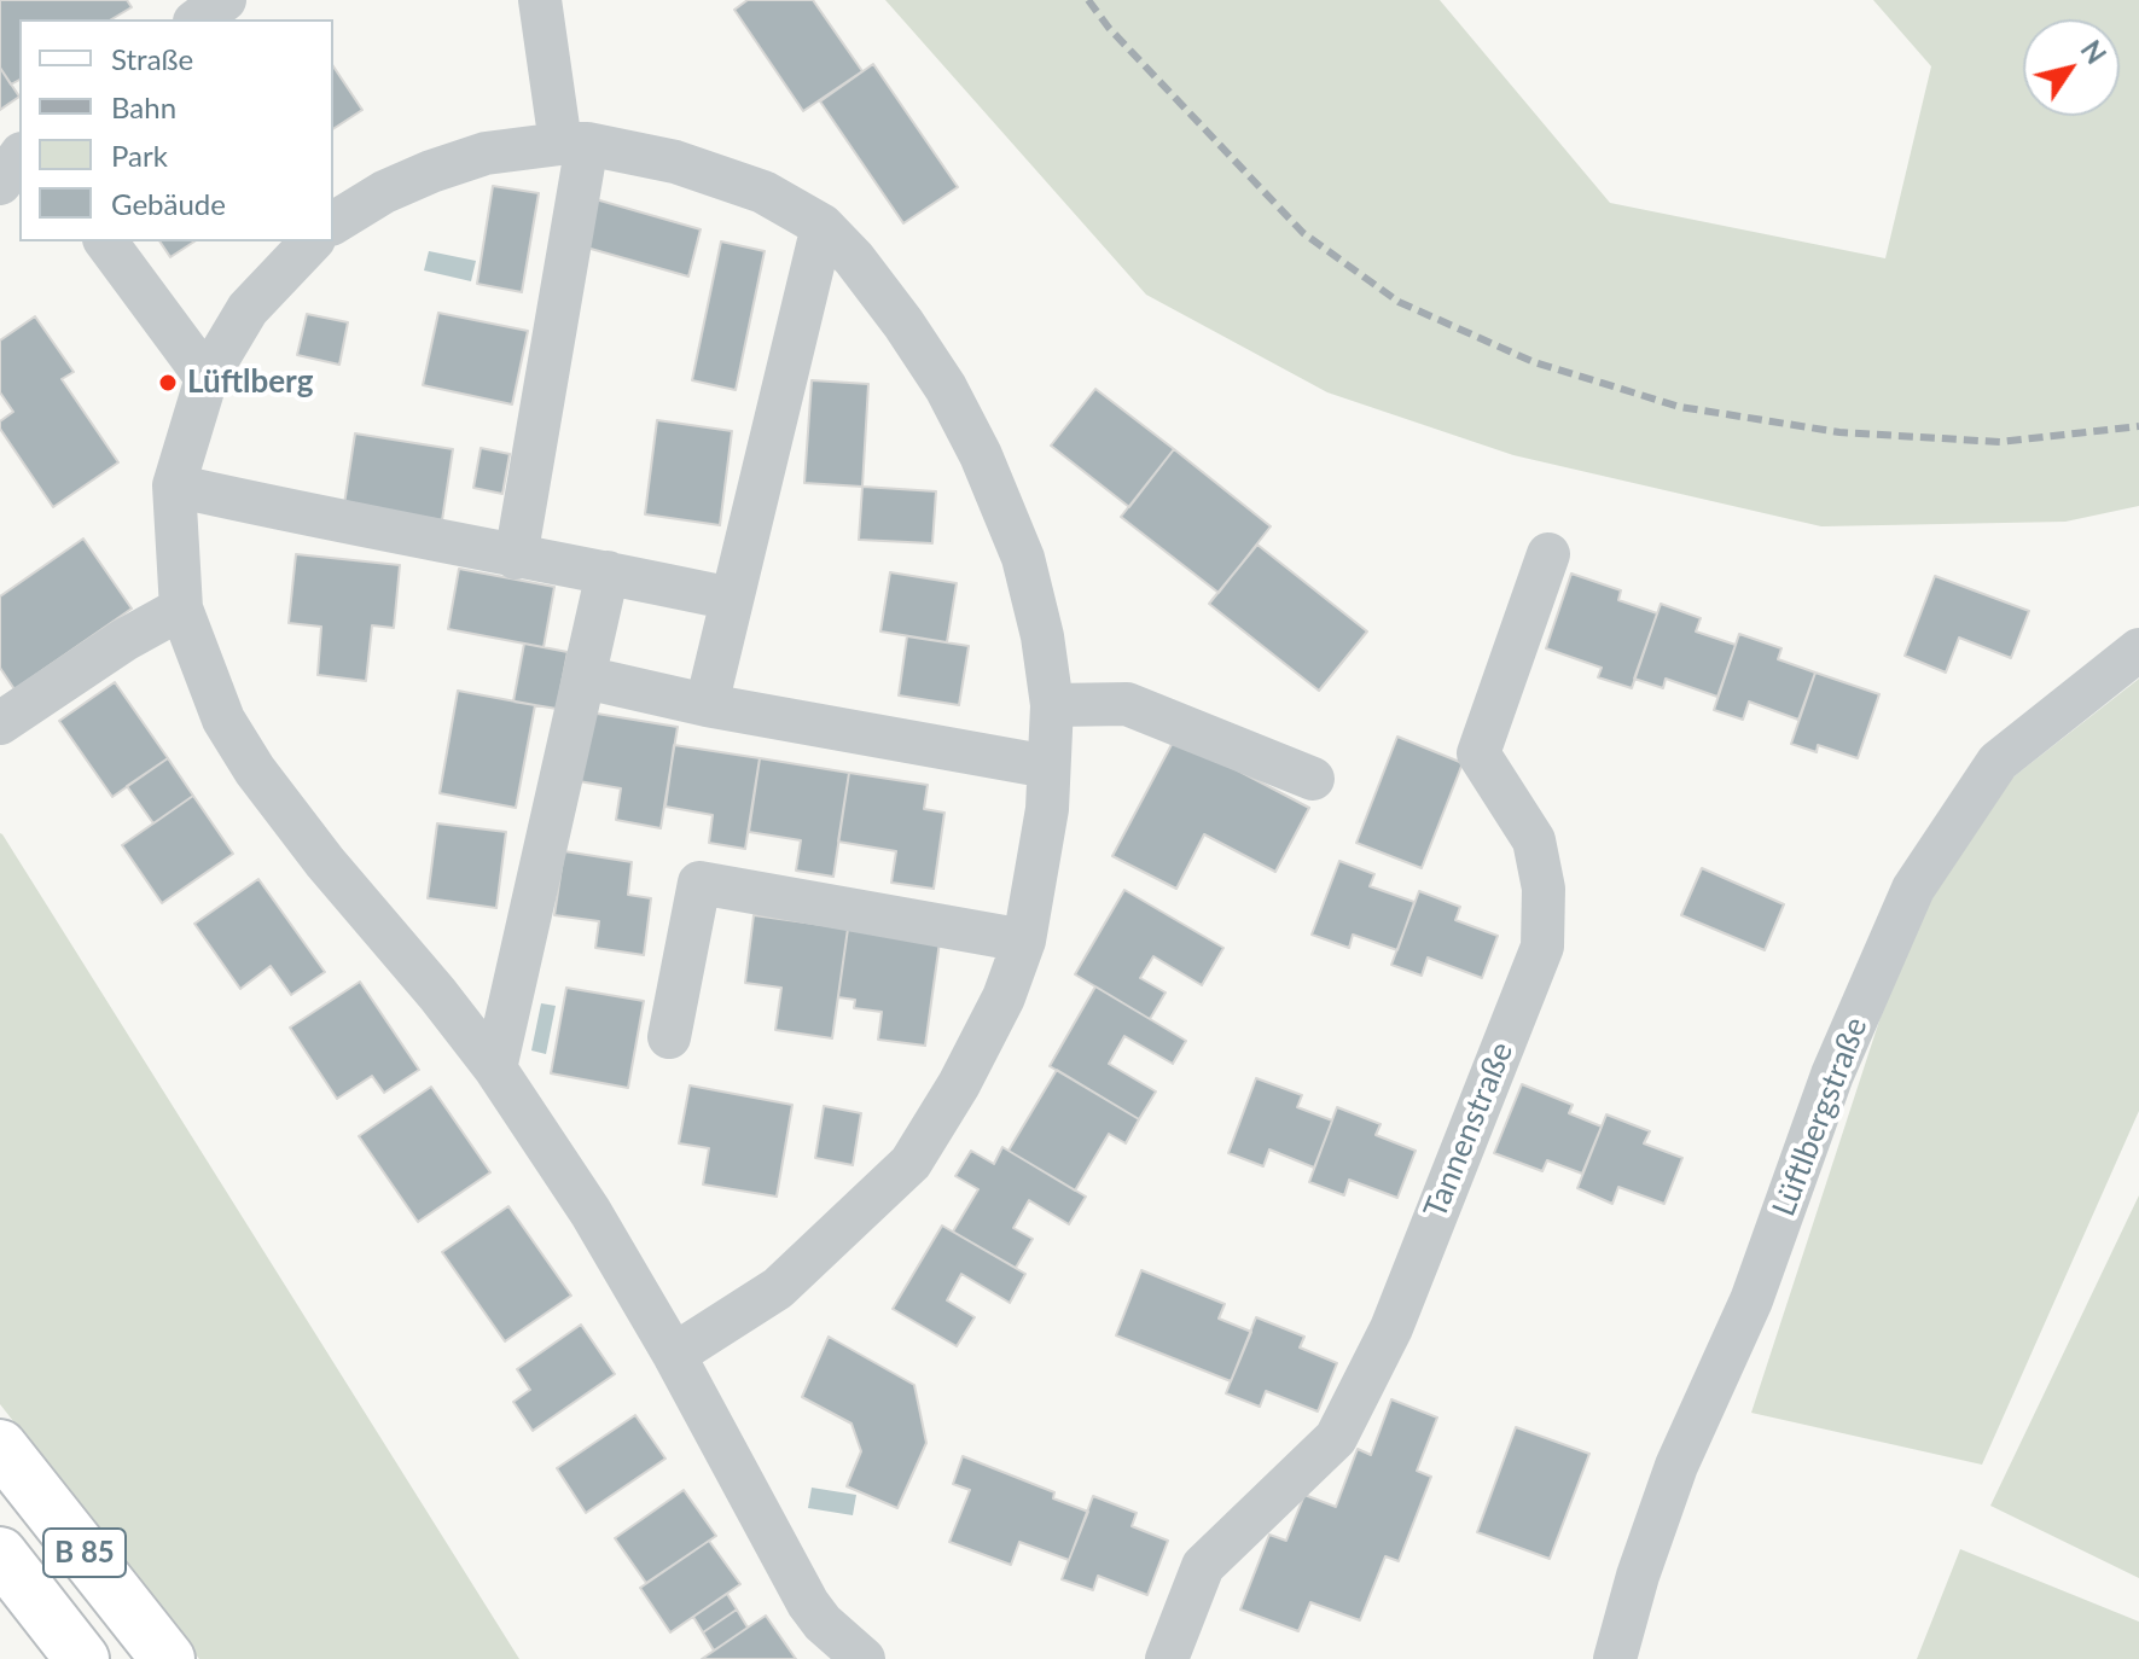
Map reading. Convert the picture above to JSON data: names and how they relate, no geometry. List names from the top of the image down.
{
  "streets": {
    "main road": ["B 85"],
    "street": ["Lüftlbergstraße", "Tannenstraße"]
  },
  "places": ["Lüftlberg"],
  "legend": [
    "Straße",
    "Bahn",
    "Park",
    "Gebäude"
  ],
  "north": "top right"
}
